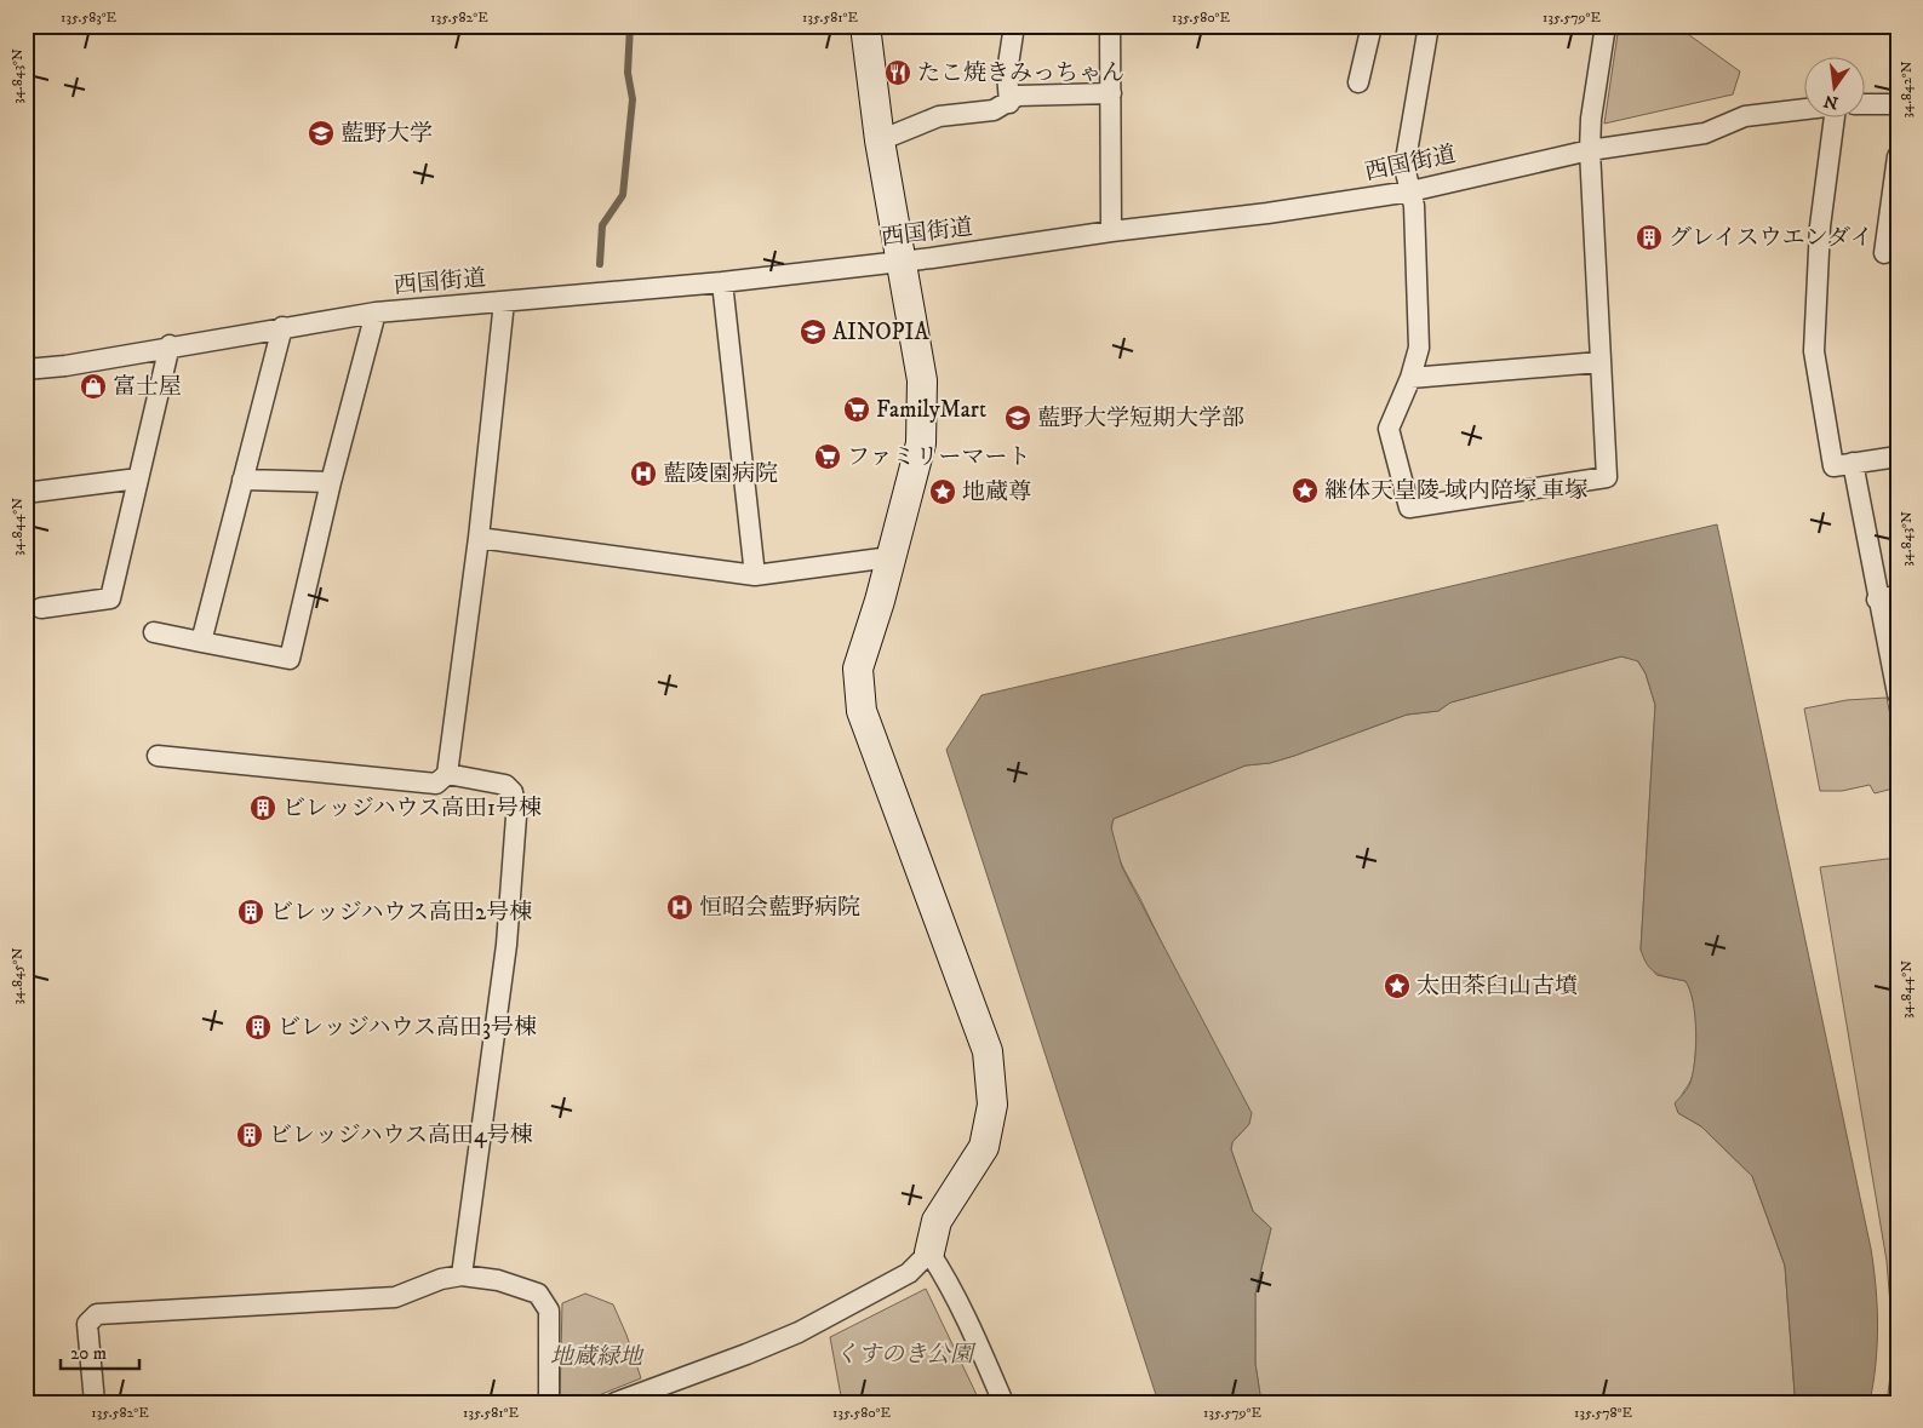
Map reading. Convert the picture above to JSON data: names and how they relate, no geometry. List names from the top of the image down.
{
  "streets": {
    "street": ["西国街道"]
  },
  "parks": ["くすのき公園", "地蔵緑地"],
  "places": {
    "restaurant": ["たこ焼きみっちゃん"],
    "school or university": ["藍野大学", "AINOPIA", "藍野大学短期大学部"],
    "building": [
      "グレイスウエンダイ",
      "ビレッジハウス高田1号棟",
      "ビレッジハウス高田2号棟",
      "ビレッジハウス高田3号棟",
      "ビレッジハウス高田4号棟"
    ],
    "shop": ["富士屋"],
    "supermarket": ["FamilyMart", "ファミリーマート"],
    "hospital": ["藍陵園病院", "恒昭会藍野病院"],
    "place": ["継体天皇陵 域内陪塚 車塚", "地蔵尊", "太田茶臼山古墳"]
  },
  "scale_bar": "20 m",
  "north": "bottom",
  "coordinates": [
    "135.583°E",
    "135.582°E",
    "135.581°E",
    "135.580°E",
    "135.579°E",
    "34.843°N",
    "34.842°N",
    "34.844°N",
    "34.845°N",
    "135.578°E"
  ]
}
